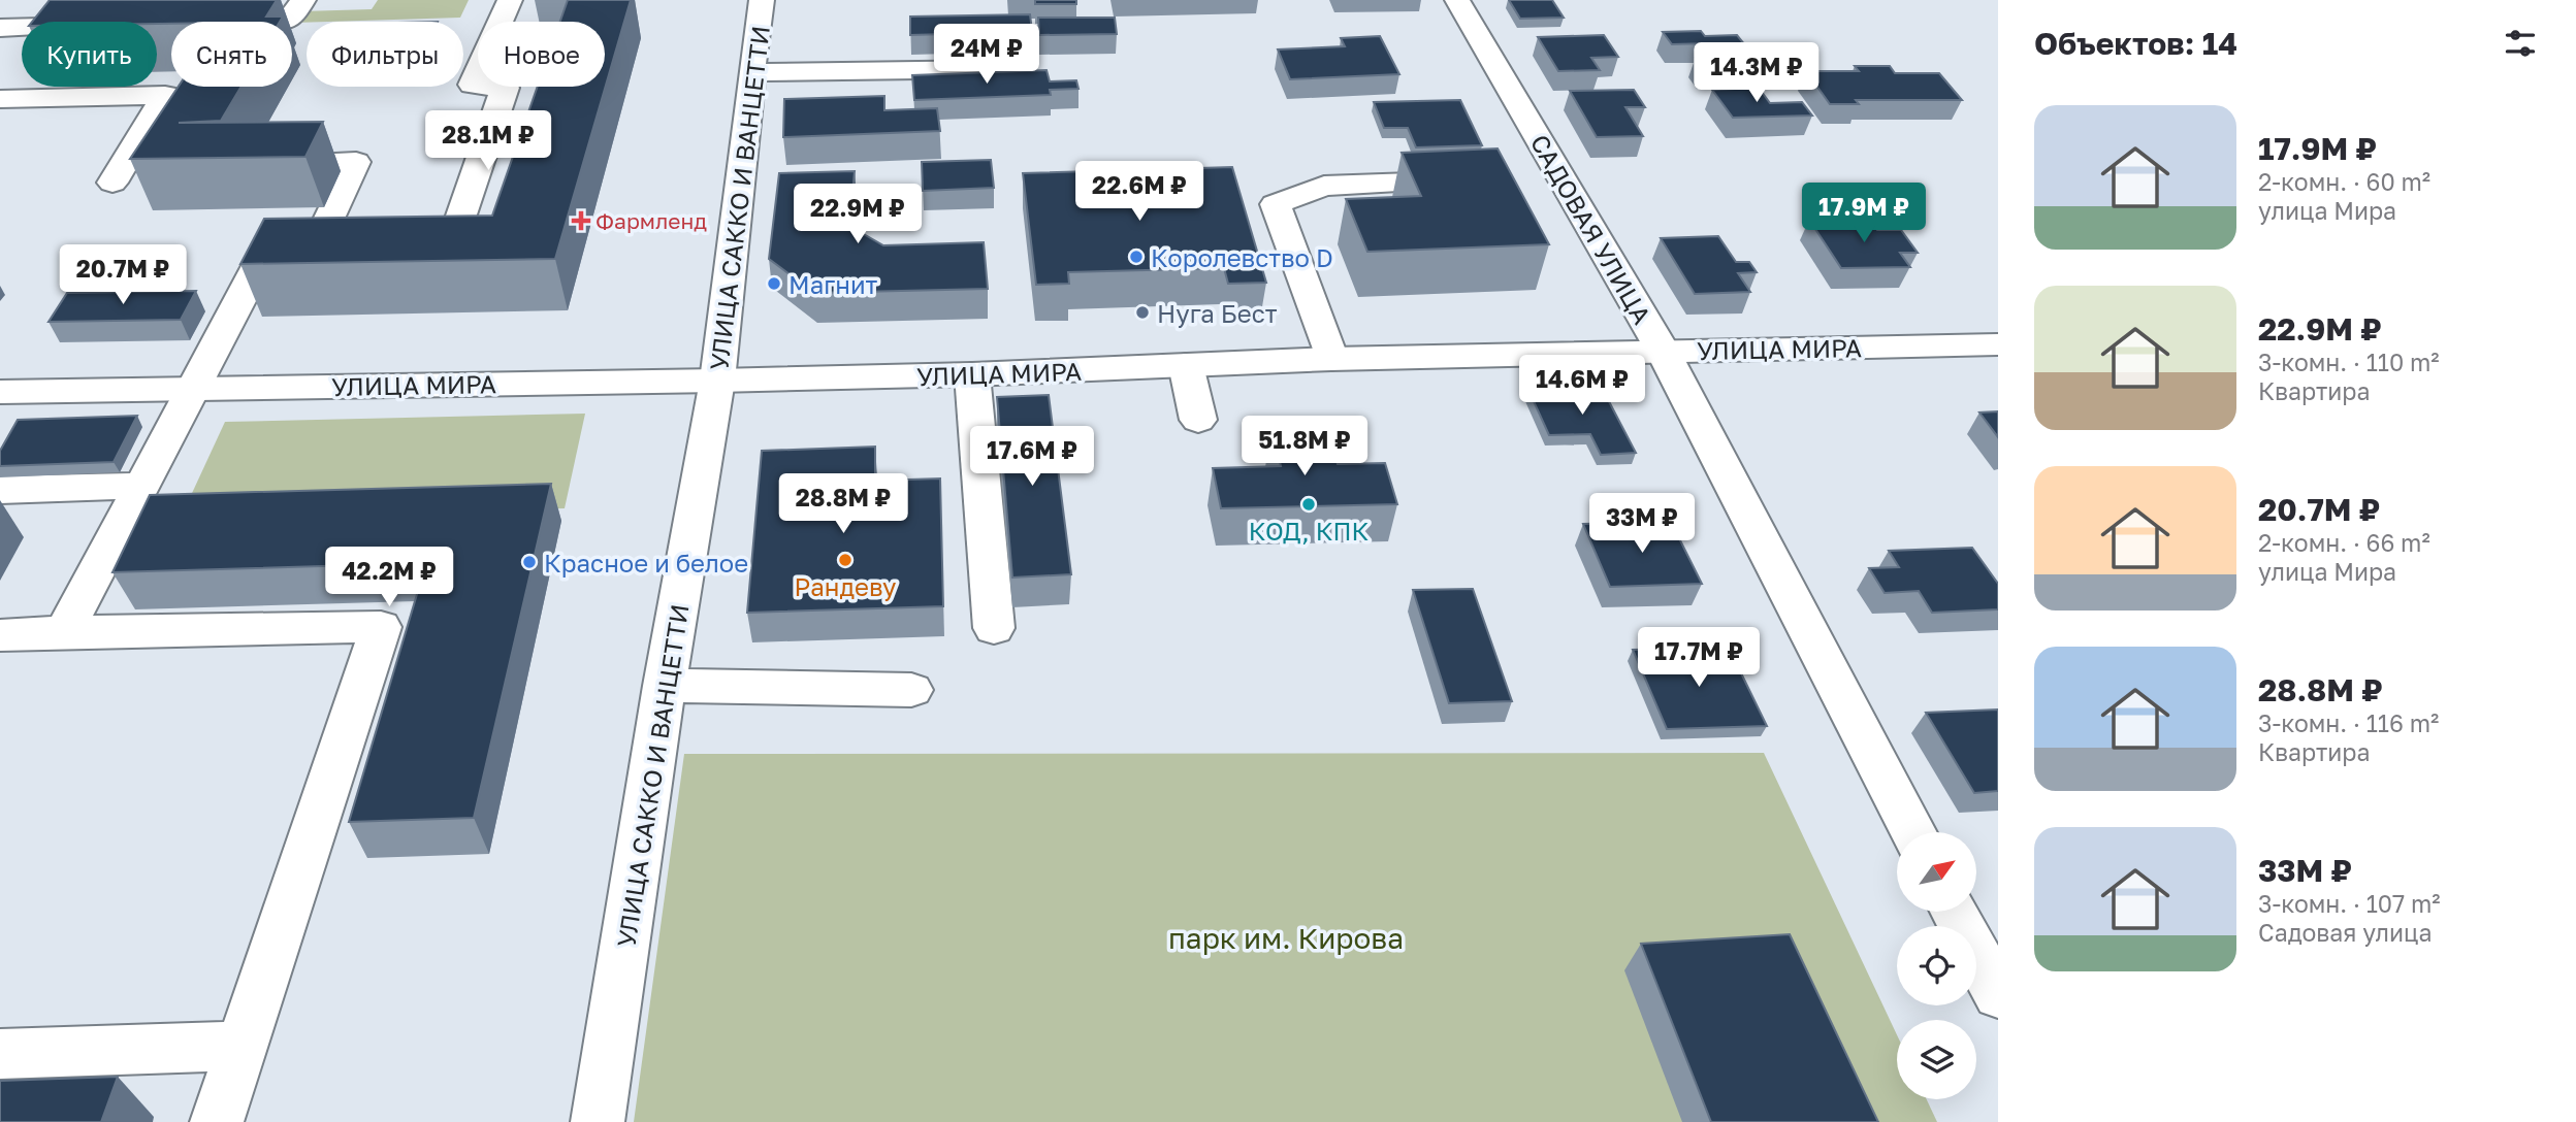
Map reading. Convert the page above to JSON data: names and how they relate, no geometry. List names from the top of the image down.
{
  "streets": {
    "street": ["УЛИЦА САККО И ВАНЦЕТТИ", "САДОВАЯ УЛИЦА", "УЛИЦА МИРА"]
  },
  "crossings": [
    ["УЛИЦА САККО И ВАНЦЕТТИ", "УЛИЦА МИРА"],
    ["САДОВАЯ УЛИЦА", "УЛИЦА МИРА"]
  ],
  "parks": ["парк им. Кирова"],
  "places": {
    "health": ["Фармленд"],
    "other": [
      "Королевство D",
      "Магнит",
      "Нуга Бест",
      "КОД, КПК",
      "Рандеву",
      "Красное и белое"
    ]
  },
  "north": "top right",
  "page": {
    "heading": "Объектов: 14",
    "chip": [
      "Купить",
      "Снять",
      "Фильтры",
      "Новое"
    ],
    "price": [
      "24M ₽",
      "14.3M ₽",
      "28.1M ₽",
      "22.6M ₽",
      "17.9M ₽",
      "22.9M ₽",
      "20.7M ₽",
      "14.6M ₽",
      "51.8M ₽",
      "17.6M ₽",
      "28.8M ₽",
      "33M ₽",
      "42.2M ₽",
      "17.7M ₽"
    ],
    "list": [
      {
        "name": "17.9M ₽",
        "note": "2-комн. · 60 m² · улица Мира"
      },
      {
        "name": "22.9M ₽",
        "note": "3-комн. · 110 m² · Квартира"
      },
      {
        "name": "20.7M ₽",
        "note": "2-комн. · 66 m² · улица Мира"
      },
      {
        "name": "28.8M ₽",
        "note": "3-комн. · 116 m² · Квартира"
      },
      {
        "name": "33M ₽",
        "note": "3-комн. · 107 m² · Садовая улица"
      }
    ]
  }
}
